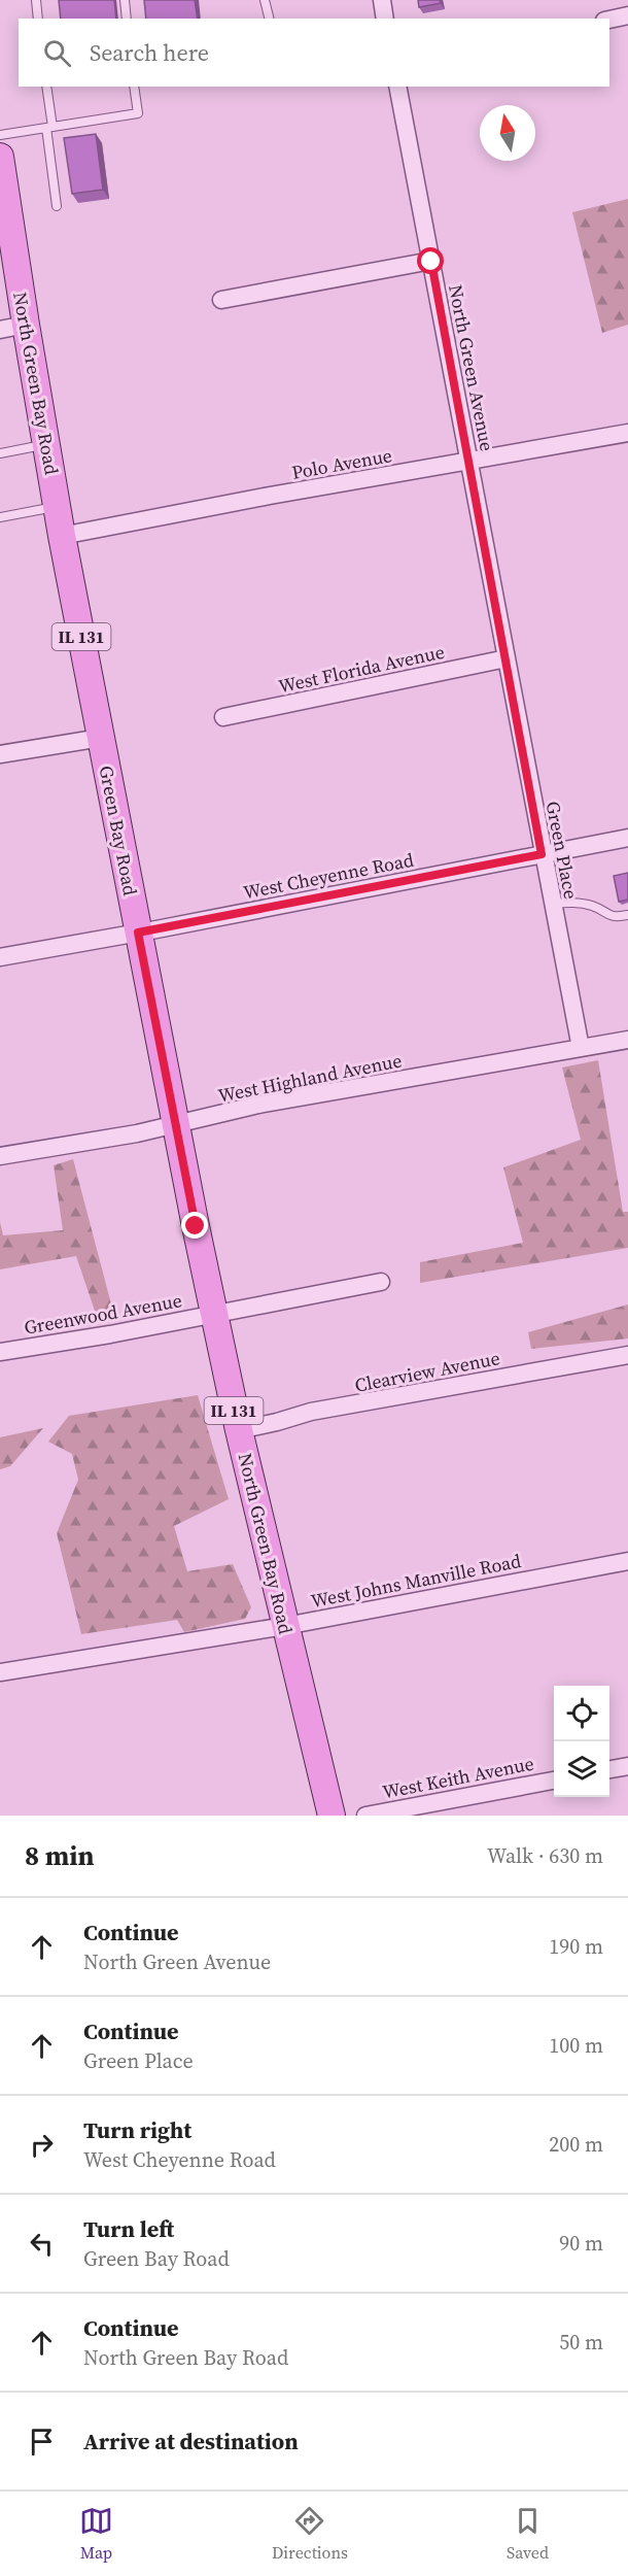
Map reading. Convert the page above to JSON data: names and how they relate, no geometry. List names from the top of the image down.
{
  "streets": {
    "main road": ["North Green Bay Road", "IL 131", "Green Bay Road"],
    "street": [
      "North Green Avenue",
      "Polo Avenue",
      "West Florida Avenue",
      "Green Place",
      "West Cheyenne Road",
      "West Highland Avenue",
      "Greenwood Avenue",
      "Clearview Avenue",
      "West Johns Manville Road",
      "West Keith Avenue"
    ]
  },
  "crossings": [
    ["North Green Avenue", "Polo Avenue"],
    ["North Green Avenue", "West Florida Avenue"],
    ["North Green Avenue", "Green Place"],
    ["North Green Bay Road", "Polo Avenue"],
    ["North Green Bay Road", "Green Bay Road"],
    ["North Green Bay Road", "West Highland Avenue"],
    ["North Green Bay Road", "Greenwood Avenue"],
    ["North Green Bay Road", "Clearview Avenue"],
    ["North Green Bay Road", "West Johns Manville Road"],
    ["Polo Avenue", "Green Bay Road"],
    ["West Florida Avenue", "Green Place"],
    ["Green Bay Road", "West Cheyenne Road"],
    ["Green Bay Road", "West Highland Avenue"],
    ["Green Place", "West Cheyenne Road"],
    ["Green Place", "West Highland Avenue"]
  ],
  "north": "top",
  "page": {
    "search": "Search here",
    "heading": ["8 min", "Walk · 630 m"],
    "list": [
      ["Continue", "North Green Avenue", "190 m"],
      ["Continue", "Green Place", "100 m"],
      ["Turn right", "West Cheyenne Road", "200 m"],
      ["Turn left", "Green Bay Road", "90 m"],
      ["Continue", "North Green Bay Road", "50 m"],
      "Arrive at destination"
    ],
    "nav": ["Map", "Directions", "Saved"]
  }
}
